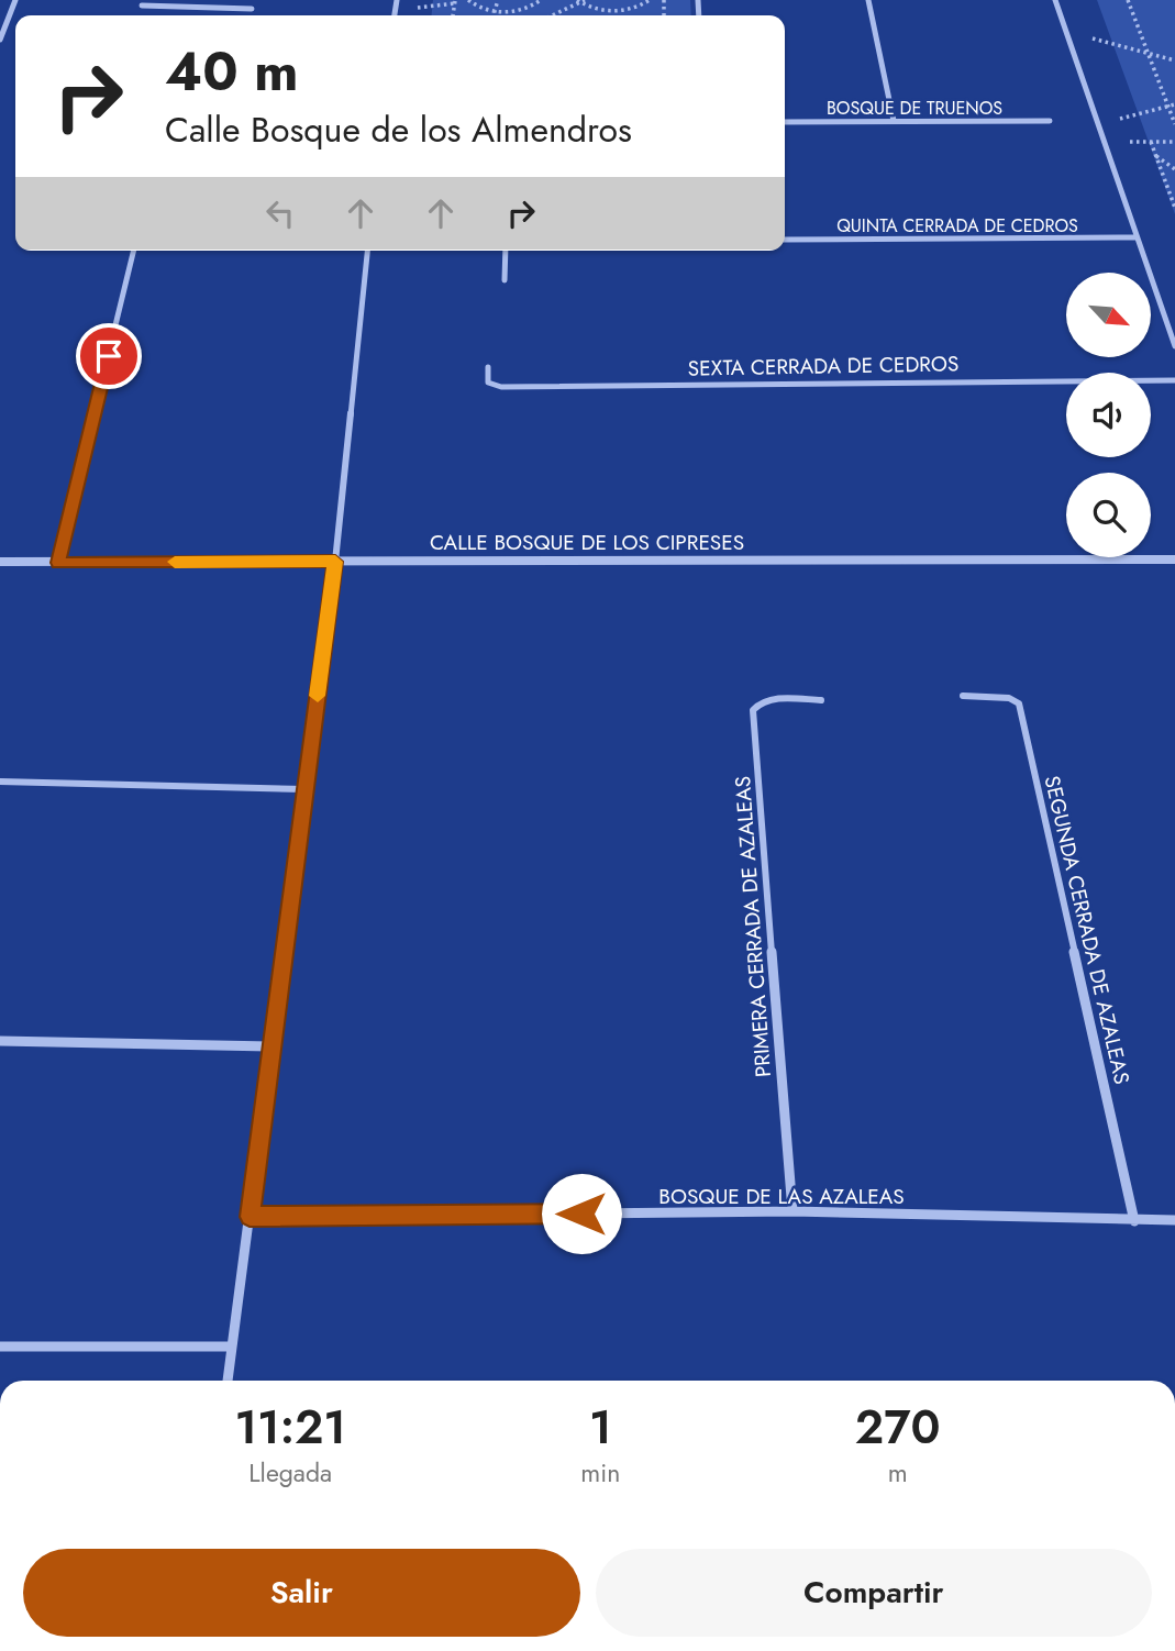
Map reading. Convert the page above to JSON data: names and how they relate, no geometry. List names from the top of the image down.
{
  "streets": {
    "street": [
      "BOSQUE DE TRUENOS",
      "QUINTA CERRADA DE CEDROS",
      "SEXTA CERRADA DE CEDROS",
      "CALLE BOSQUE DE LOS CIPRESES",
      "PRIMERA CERRADA DE AZALEAS",
      "SEGUNDA CERRADA DE AZALEAS",
      "BOSQUE DE LAS AZALEAS"
    ]
  },
  "crossings": [
    ["PRIMERA CERRADA DE AZALEAS", "BOSQUE DE LAS AZALEAS"],
    ["SEGUNDA CERRADA DE AZALEAS", "BOSQUE DE LAS AZALEAS"]
  ],
  "north": "bottom right",
  "page": {
    "turn": ["40 m", "Calle Bosque de los Almendros"],
    "eta": [
      "11:21",
      "Llegada",
      "1",
      "min",
      "270",
      "m"
    ],
    "buttons": ["Salir", "Compartir"]
  }
}
